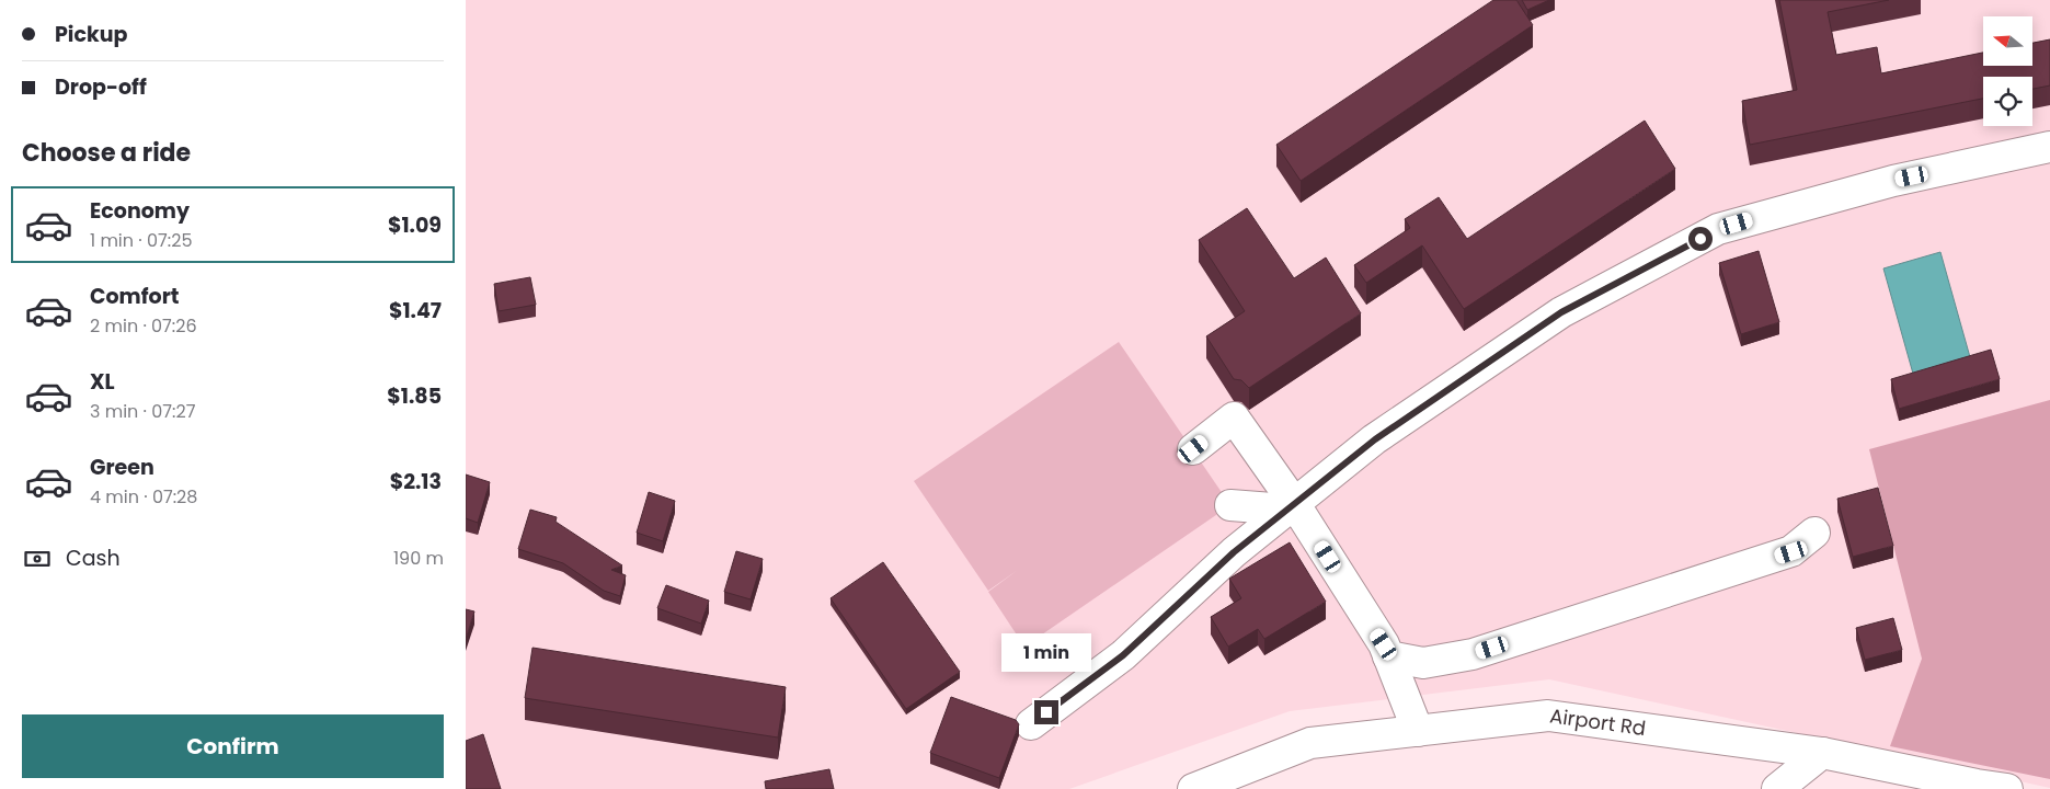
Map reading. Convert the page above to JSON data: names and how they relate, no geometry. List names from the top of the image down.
{
  "streets": {
    "main road": ["Airport Rd"]
  },
  "north": "left",
  "page": {
    "banner": ["Pickup", "Drop-off"],
    "heading": "Choose a ride",
    "list": [
      {
        "name": "Economy",
        "note": "1 min · 07:25",
        "value": "$1.09"
      },
      {
        "name": "Comfort",
        "note": "2 min · 07:26",
        "value": "$1.47"
      },
      {
        "name": "XL",
        "note": "3 min · 07:27",
        "value": "$1.85"
      },
      {
        "name": "Green",
        "note": "4 min · 07:28",
        "value": "$2.13"
      }
    ],
    "pay": ["Cash", "190 m"],
    "bubble": "1 min",
    "buttons": "Confirm"
  }
}
